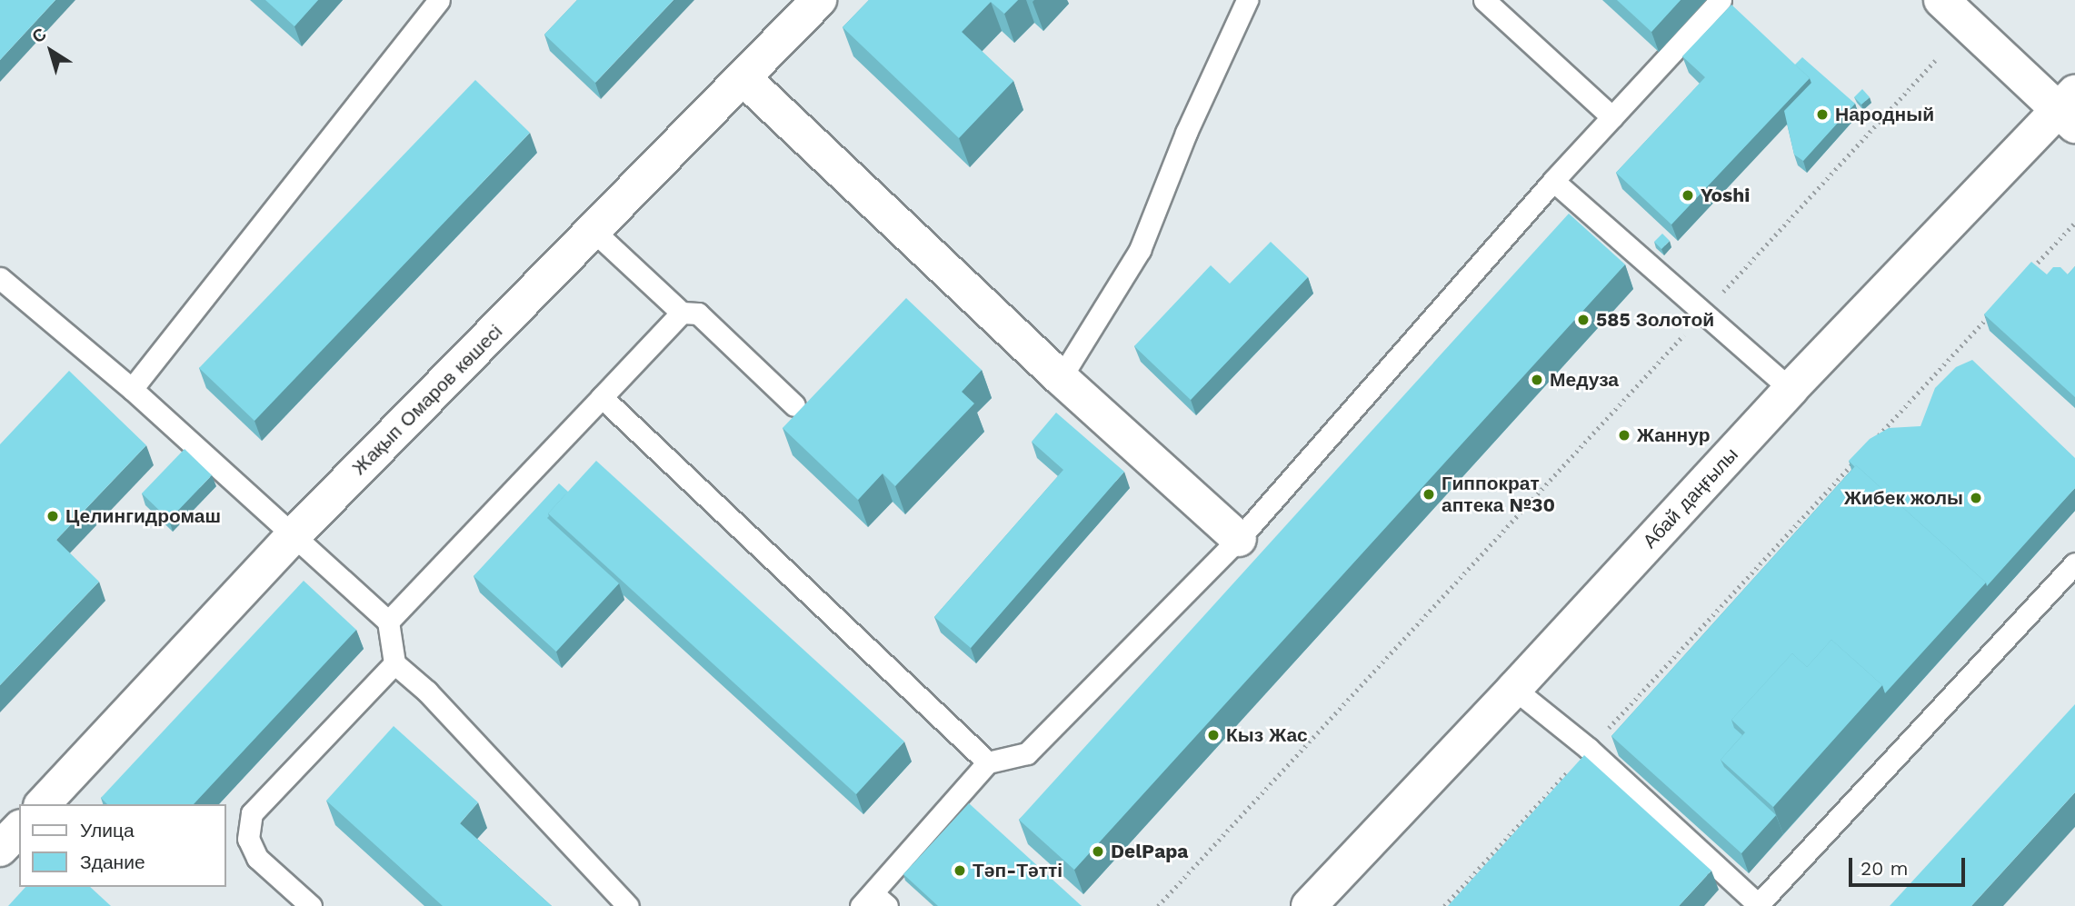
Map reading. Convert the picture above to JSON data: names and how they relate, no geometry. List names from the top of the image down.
{
  "streets": {
    "street": ["Жақып Омаров көшесі", "Абай даңғылы"]
  },
  "places": [
    "Народный",
    "Yoshi",
    "585 Золотой",
    "Медуза",
    "Жаннур",
    "Гиппократ аптека №30",
    "Жибек жолы",
    "Целингидромаш",
    "Кыз Жас",
    "DelPapa",
    "Тәп-Тәтті"
  ],
  "legend": ["Улица", "Здание"],
  "scale_bar": "20 m",
  "north": "top left"
}
